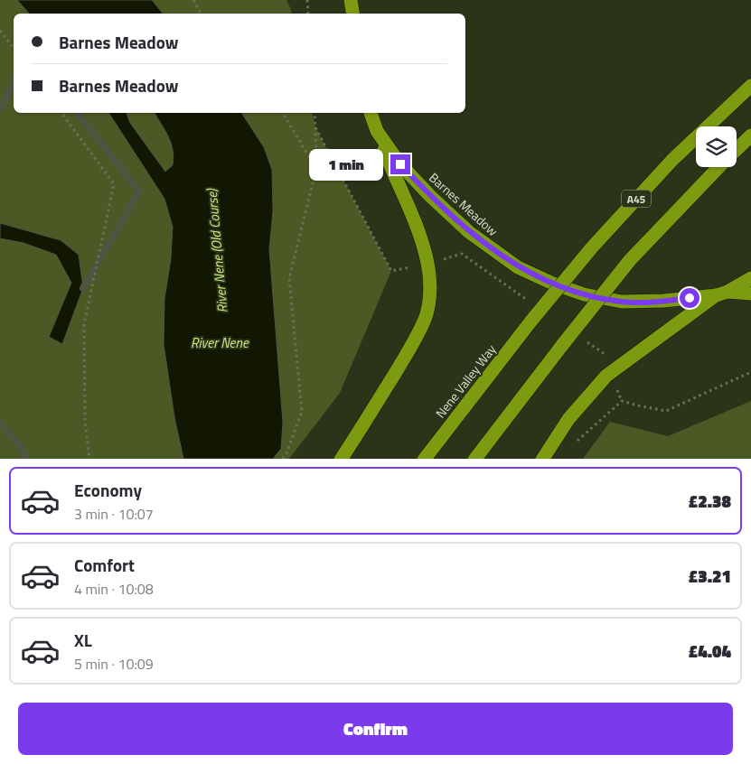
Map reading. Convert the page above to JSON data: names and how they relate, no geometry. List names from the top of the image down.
{
  "streets": {
    "highway": ["A45", "Barnes Meadow", "Nene Valley Way"]
  },
  "water": ["River Nene (Old Course)", "River Nene"],
  "page": {
    "banner": ["Barnes Meadow", "Barnes Meadow"],
    "bubble": "1 min",
    "list": [
      {
        "name": "Economy",
        "note": "3 min · 10:07",
        "value": "£2.38"
      },
      {
        "name": "Comfort",
        "note": "4 min · 10:08",
        "value": "£3.21"
      },
      {
        "name": "XL",
        "note": "5 min · 10:09",
        "value": "£4.04"
      }
    ],
    "buttons": "Confirm"
  }
}
